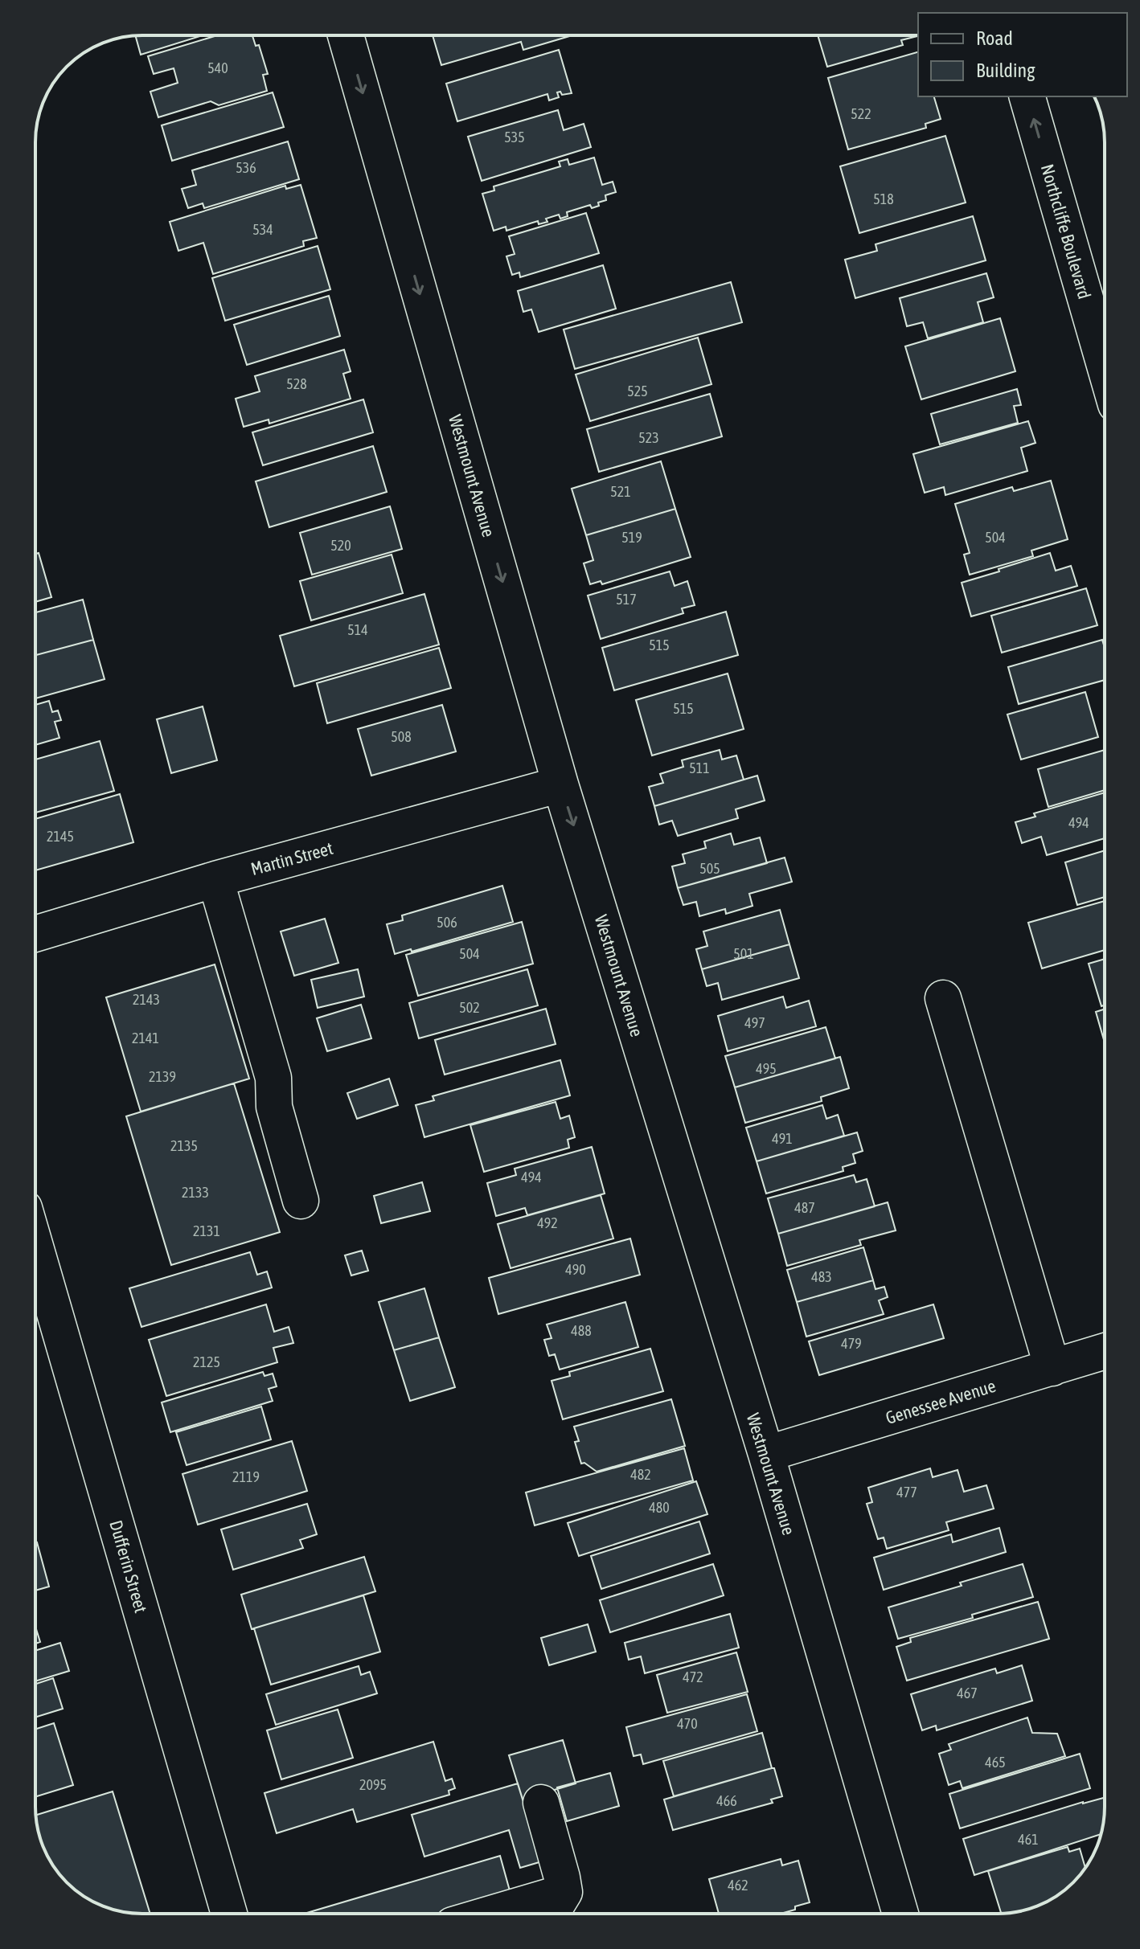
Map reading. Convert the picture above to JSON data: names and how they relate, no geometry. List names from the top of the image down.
{
  "streets": {
    "street": [
      "Northcliffe Boulevard",
      "Westmount Avenue",
      "Martin Street",
      "Genessee Avenue",
      "Dufferin Street"
    ]
  },
  "crossings": [
    ["Westmount Avenue", "Martin Street"],
    ["Westmount Avenue", "Genessee Avenue"]
  ],
  "one_way": ["Northcliffe Boulevard", "Westmount Avenue"],
  "house_numbers": [
    "540",
    "522",
    "535",
    "536",
    "518",
    "534",
    "528",
    "525",
    "523",
    "521",
    "519",
    "504",
    "520",
    "517",
    "514",
    "515",
    "515",
    "508",
    "511",
    "494",
    "2145",
    "505",
    "506",
    "504",
    "501",
    "2143",
    "502",
    "497",
    "2141",
    "495",
    "2139",
    "491",
    "2135",
    "494",
    "2133",
    "487",
    "492",
    "2131",
    "490",
    "483",
    "488",
    "479",
    "2125",
    "482",
    "2119",
    "477",
    "480",
    "472",
    "467",
    "470",
    "465",
    "2095",
    "466",
    "461",
    "462"
  ],
  "legend": ["Road", "Building"]
}
